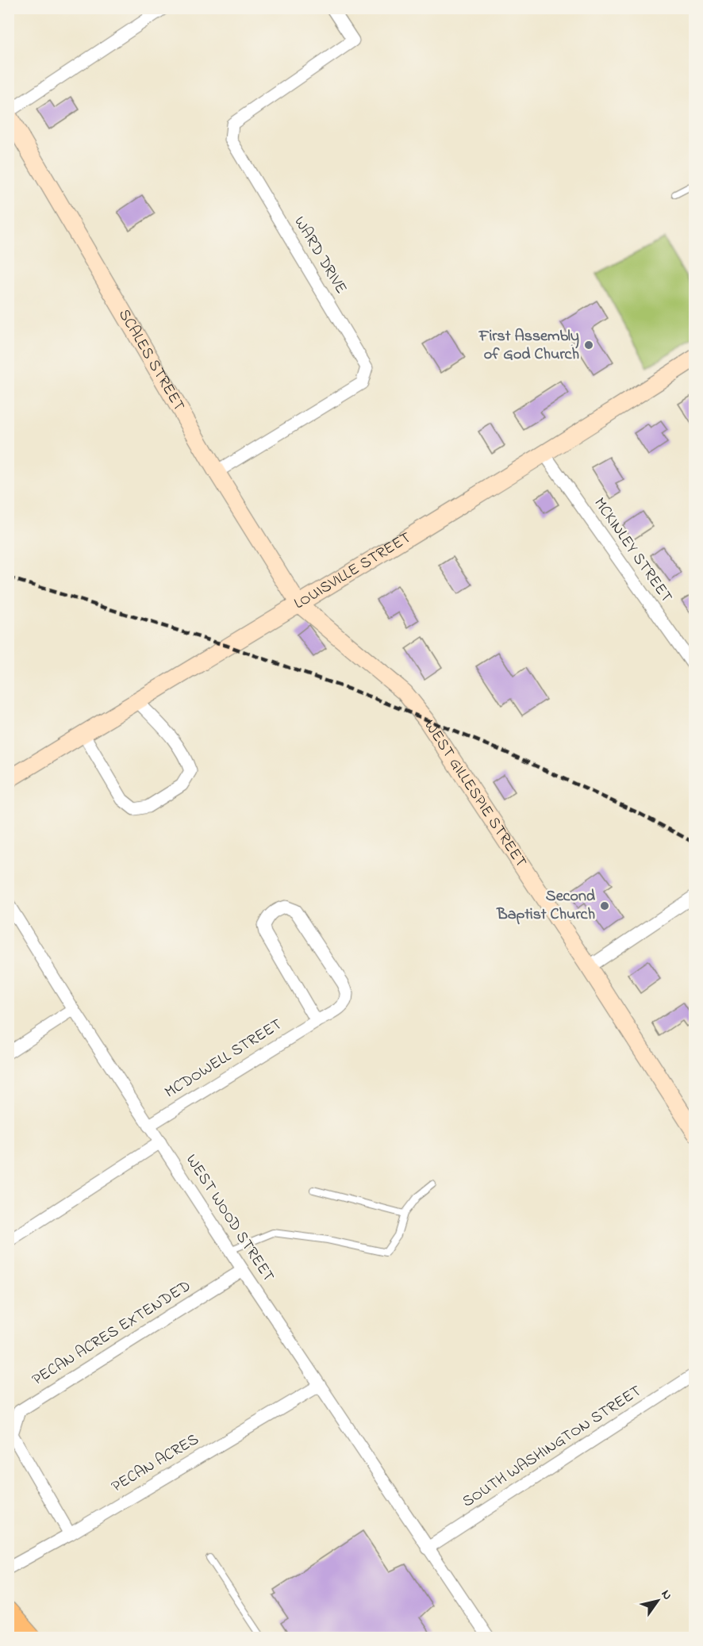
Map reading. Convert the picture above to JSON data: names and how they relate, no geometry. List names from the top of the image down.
{
  "streets": {
    "street": [
      "WARD DRIVE",
      "SCALES STREET",
      "MCKINLEY STREET",
      "LOUISVILLE STREET",
      "WEST GILLESPIE STREET",
      "MCDOWELL STREET",
      "WEST WOOD STREET",
      "PECAN ACRES EXTENDED",
      "SOUTH WASHINGTON STREET",
      "PECAN ACRES"
    ]
  },
  "crossings": [
    ["WARD DRIVE", "SCALES STREET"],
    ["SCALES STREET", "LOUISVILLE STREET"],
    ["SCALES STREET", "WEST GILLESPIE STREET"],
    ["MCKINLEY STREET", "LOUISVILLE STREET"],
    ["LOUISVILLE STREET", "WEST GILLESPIE STREET"],
    ["MCDOWELL STREET", "WEST WOOD STREET"],
    ["WEST WOOD STREET", "PECAN ACRES EXTENDED"],
    ["WEST WOOD STREET", "SOUTH WASHINGTON STREET"],
    ["WEST WOOD STREET", "PECAN ACRES"],
    ["PECAN ACRES EXTENDED", "PECAN ACRES"]
  ],
  "places": ["First Assembly of God Church", "Second Baptist Church"],
  "north": "top right"
}
